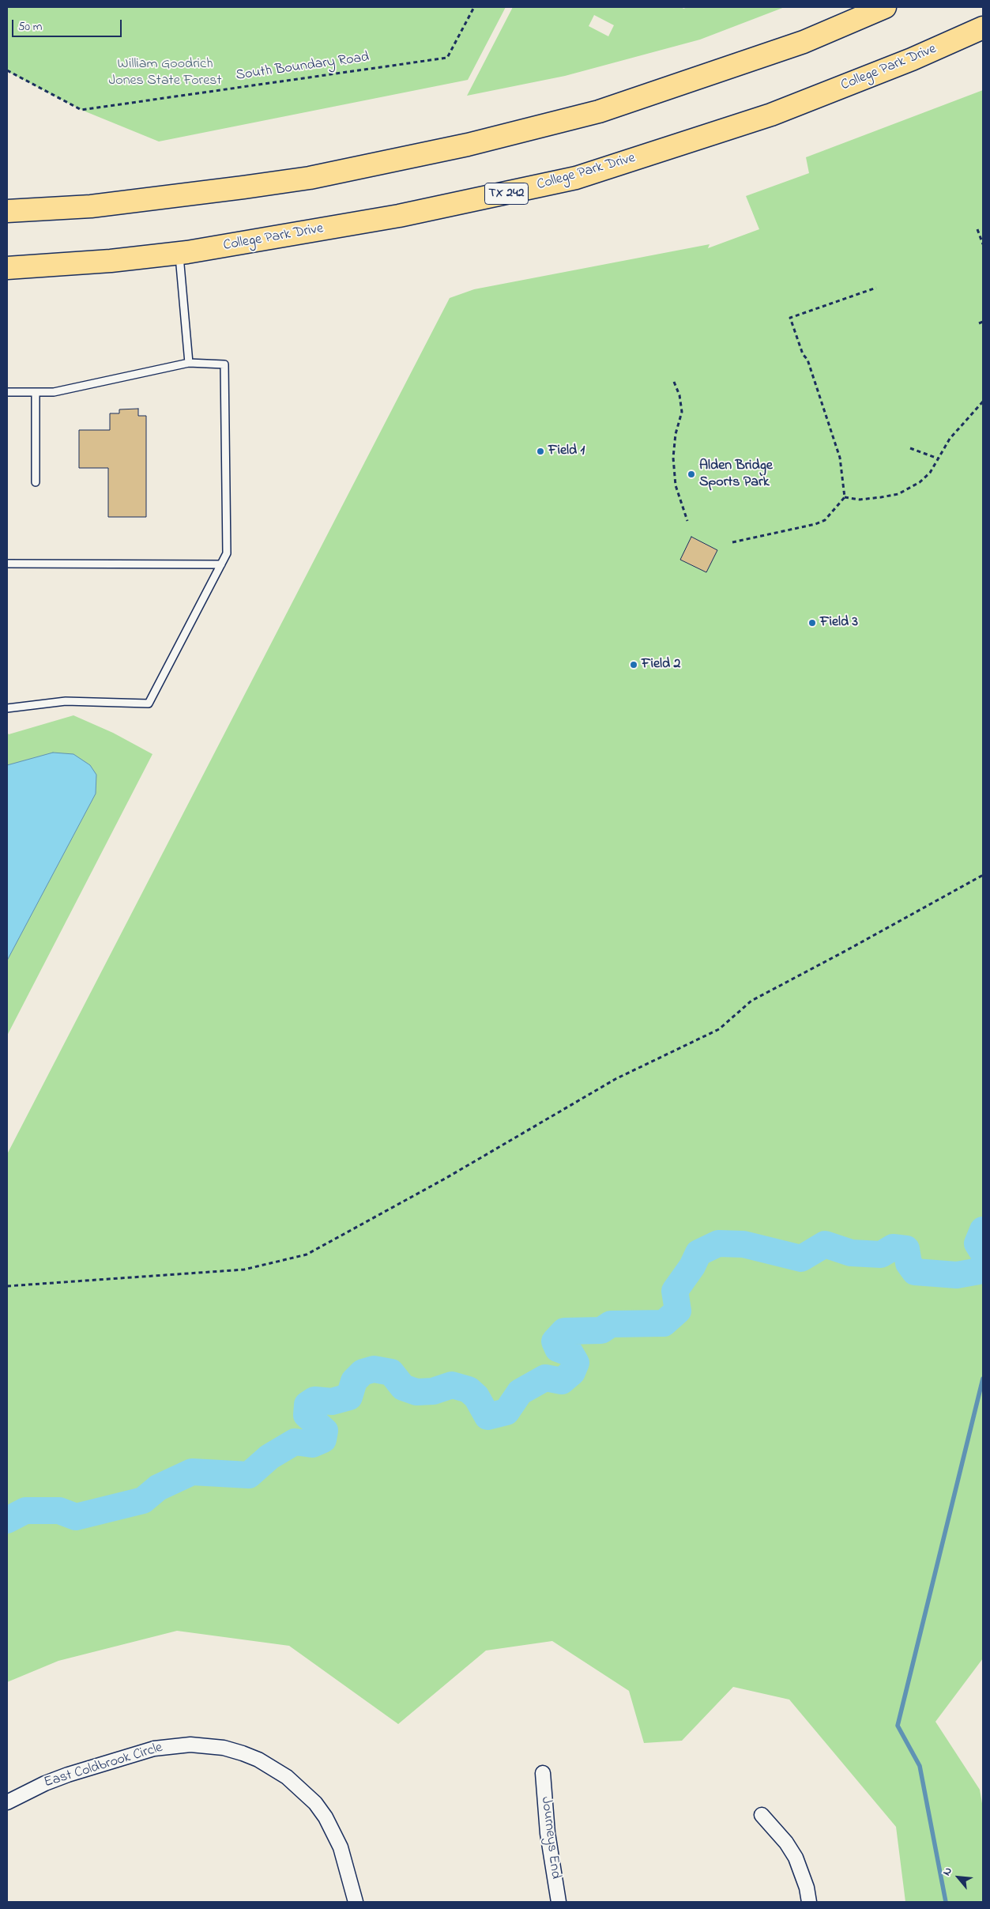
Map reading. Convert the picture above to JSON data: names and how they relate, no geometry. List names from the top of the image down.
{
  "streets": {
    "main road": ["College Park Drive", "TX 242"],
    "street": ["East Coldbrook Circle", "Journeys End"],
    "path": ["South Boundary Road"]
  },
  "parks": ["William Goodrich Jones State Forest"],
  "places": [
    "Field 1",
    "Alden Bridge Sports Park",
    "Field 3",
    "Field 2"
  ],
  "scale_bar": "50 m",
  "north": "top left"
}
